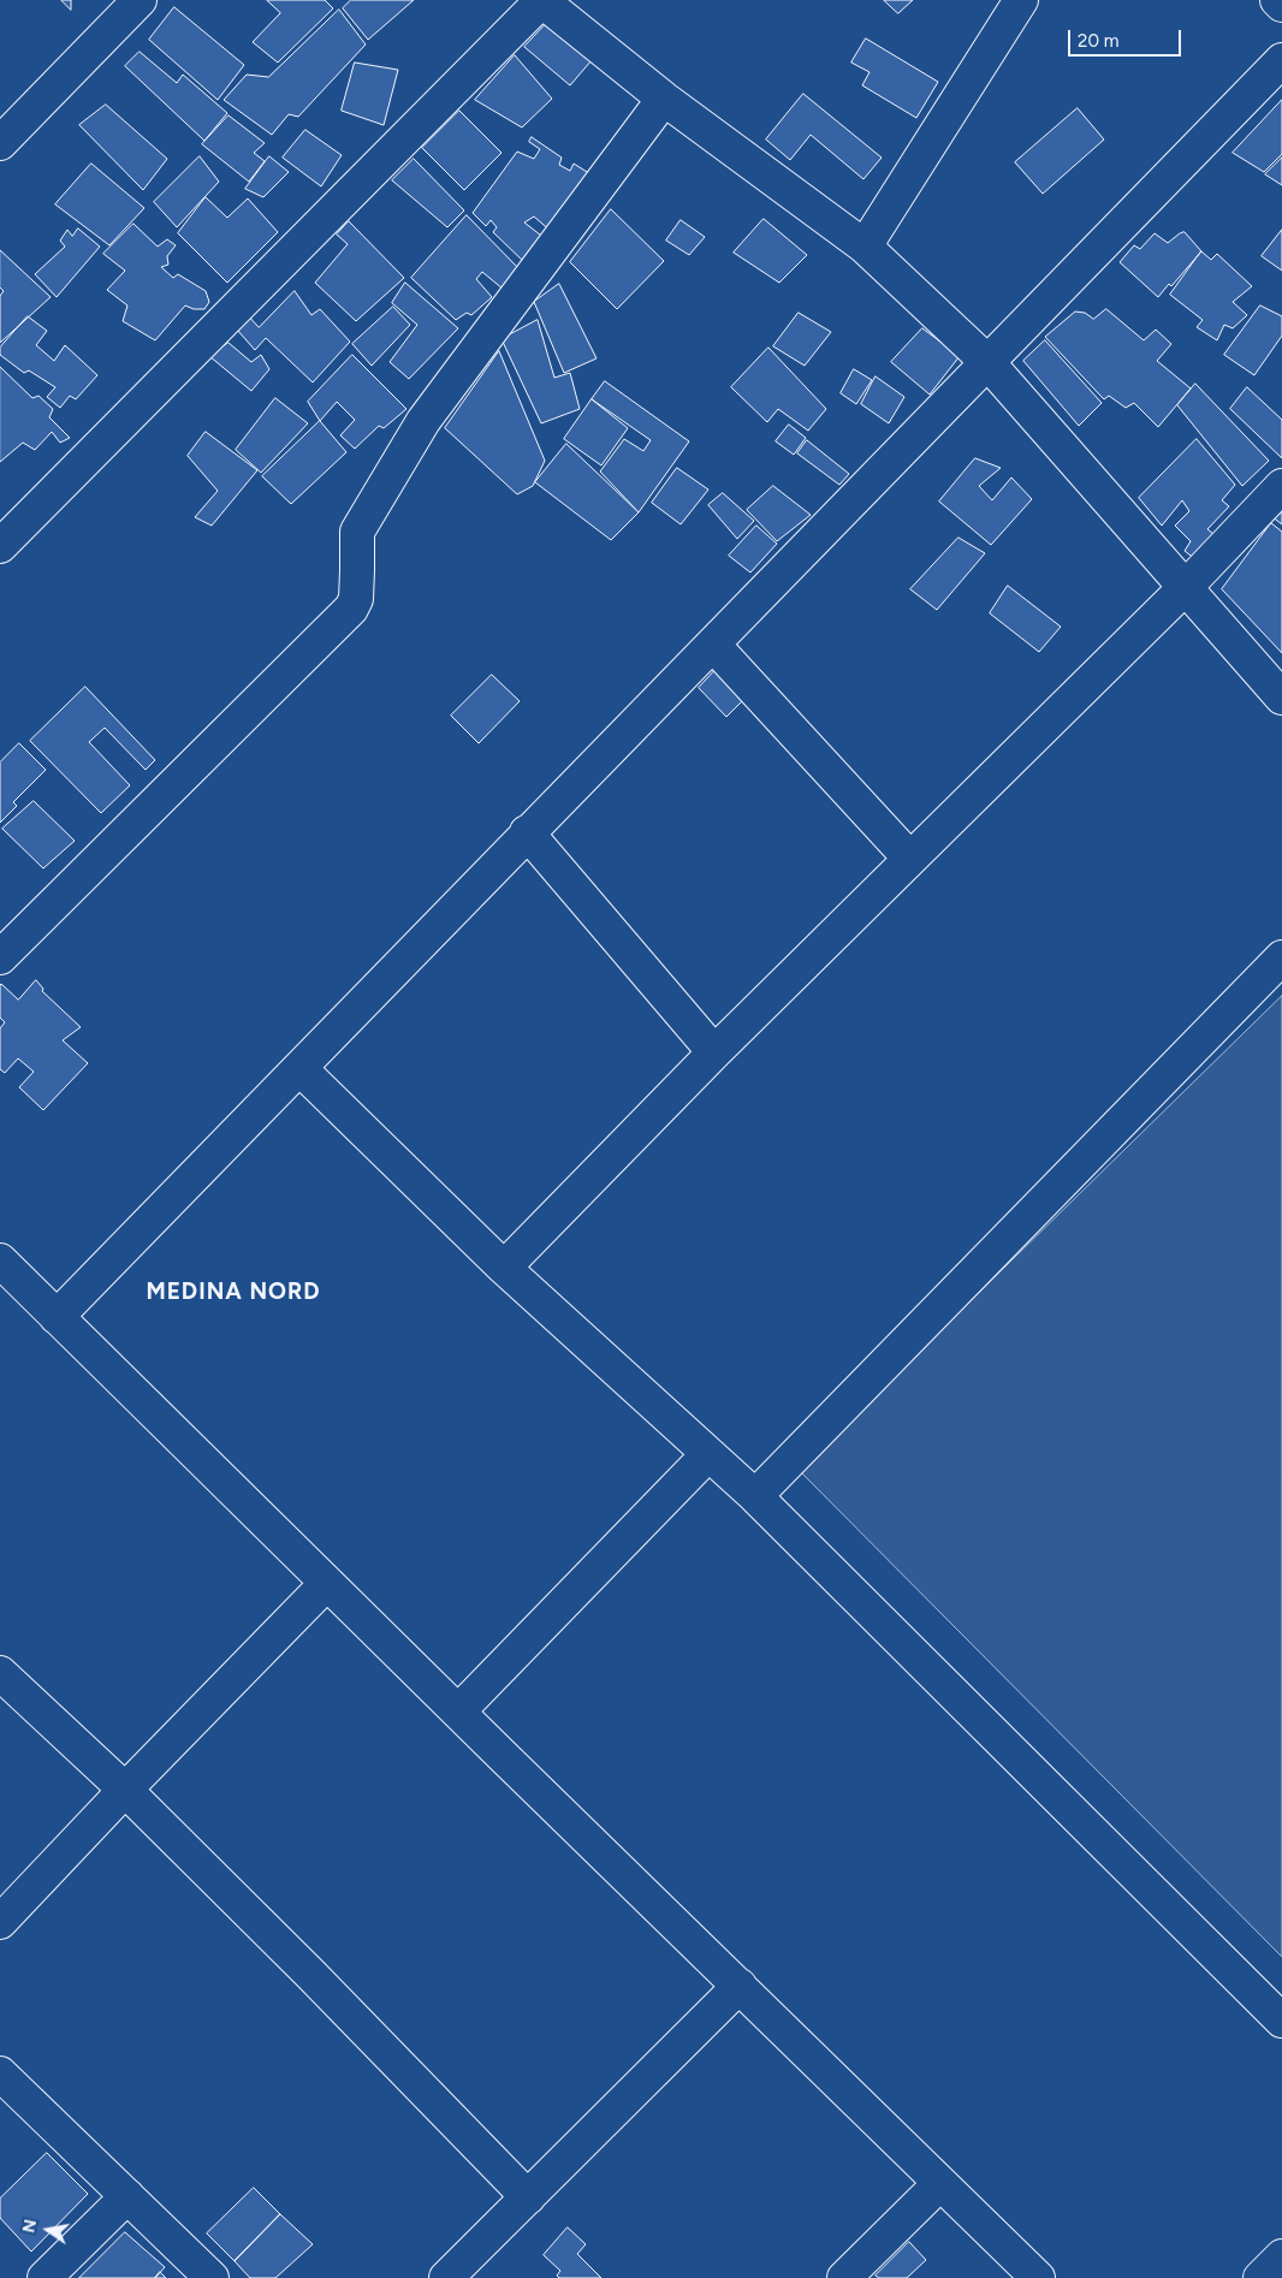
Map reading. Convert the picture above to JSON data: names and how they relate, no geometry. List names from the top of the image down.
{
  "districts": ["MEDINA NORD"],
  "scale_bar": "20 m",
  "north": "left"
}
